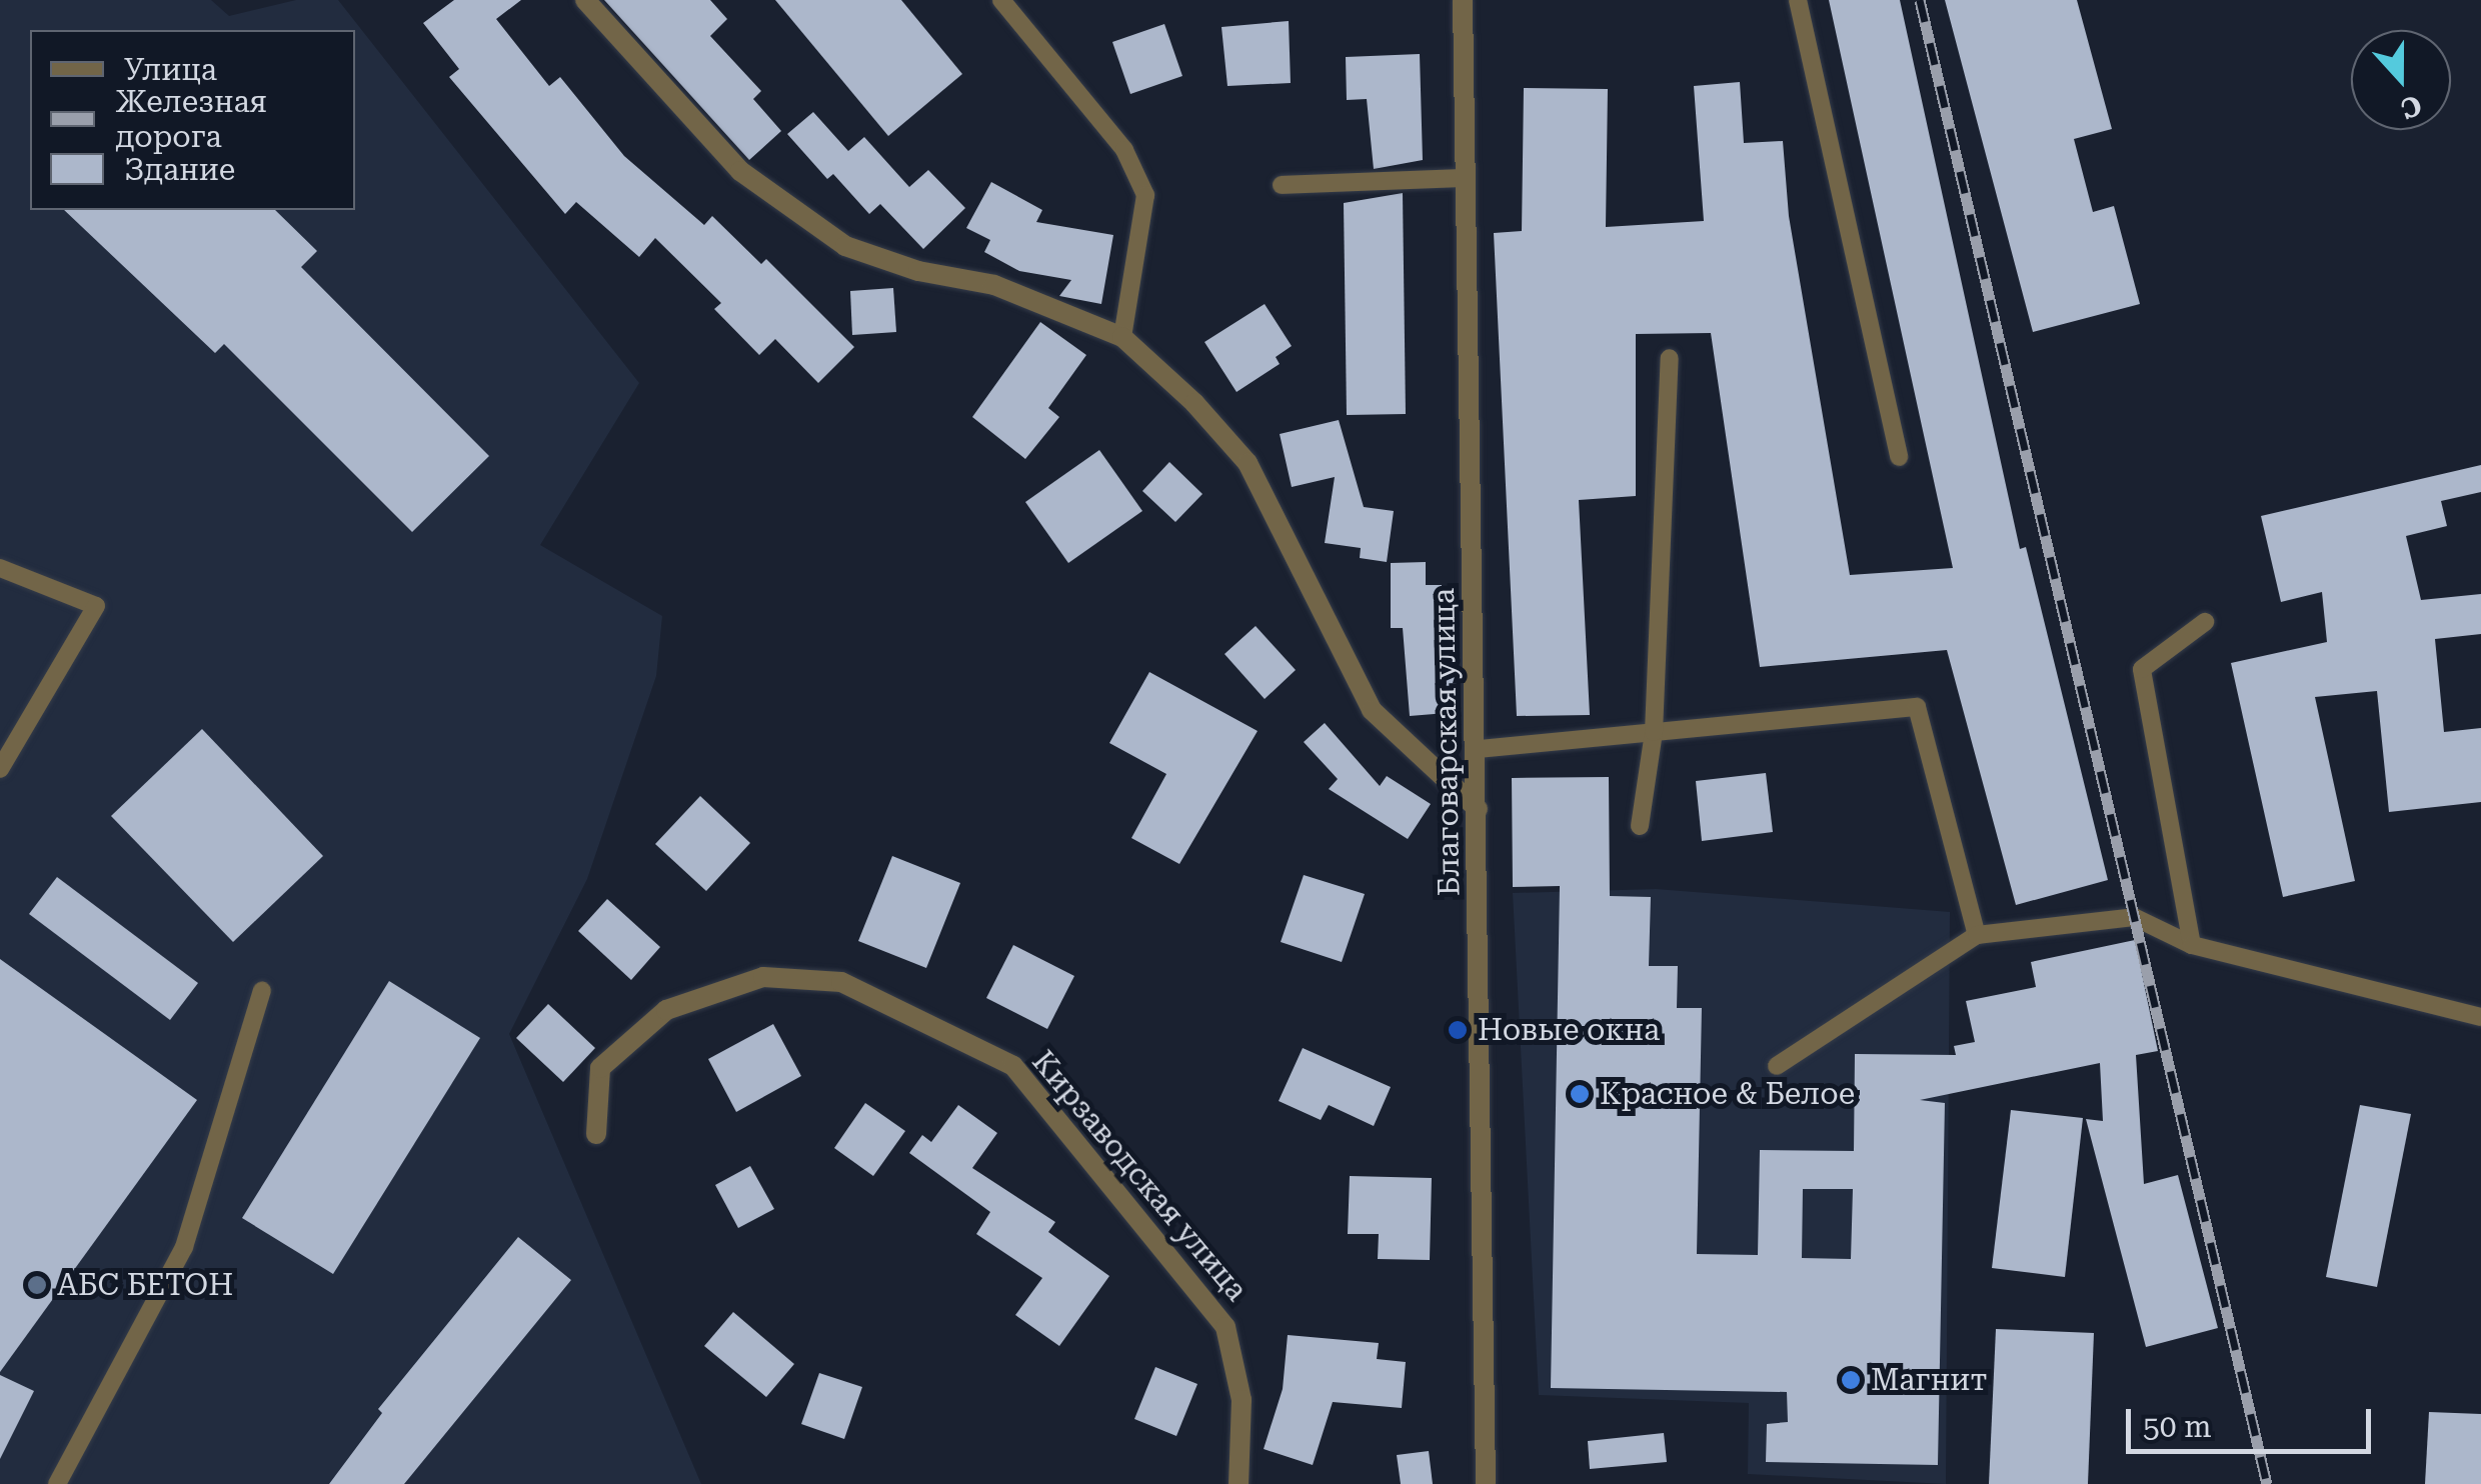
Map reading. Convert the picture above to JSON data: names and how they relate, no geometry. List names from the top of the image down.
{
  "streets": {
    "street": ["Благоварская улица", "Кирзаводская улица"]
  },
  "places": [
    "Новые окна",
    "Красное & Белое",
    "АБС БЕТОН",
    "Магнит"
  ],
  "legend": ["Улица", "Железная дорога", "Здание"],
  "scale_bar": "50 m",
  "north": "bottom"
}
